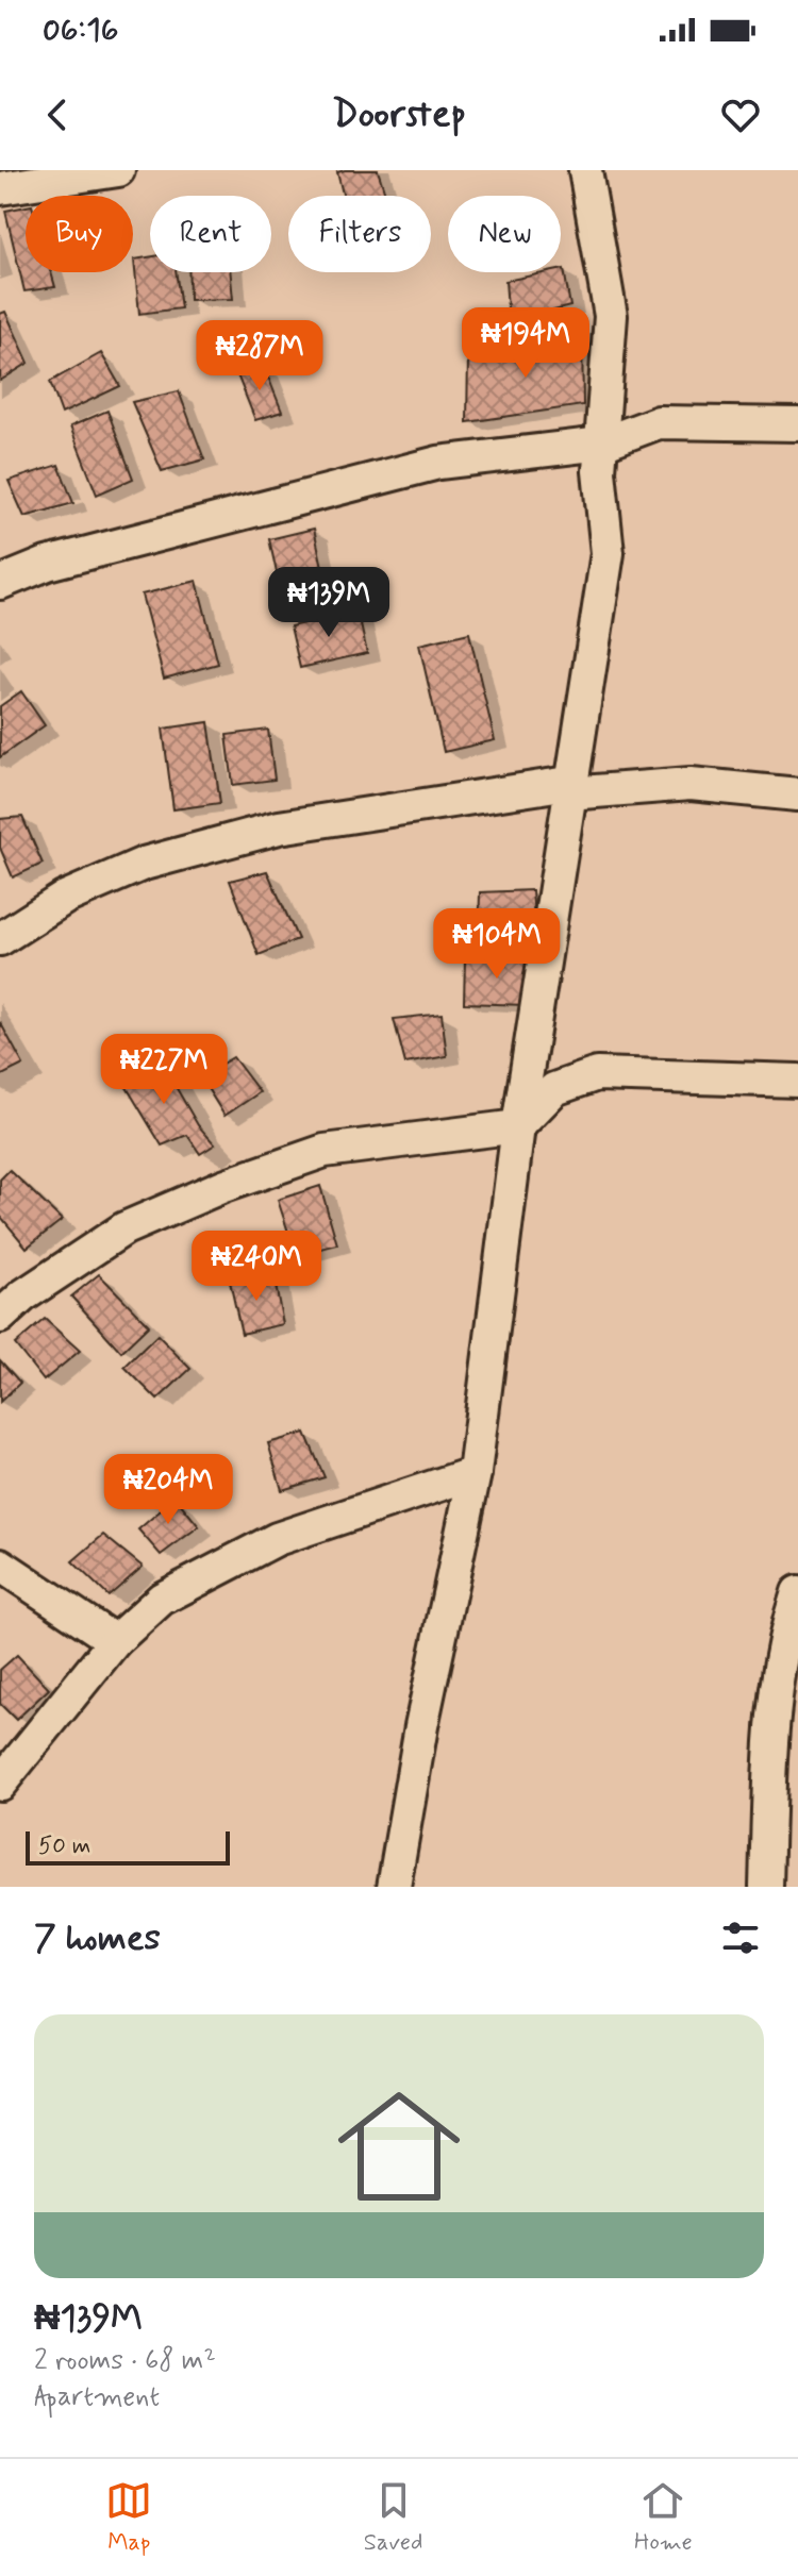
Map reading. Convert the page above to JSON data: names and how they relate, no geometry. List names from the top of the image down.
{
  "scale_bar": "50 m",
  "page": {
    "status": "06:16",
    "header": "Doorstep",
    "chip": [
      "Buy",
      "Rent",
      "Filters",
      "New"
    ],
    "price": [
      "₦194M",
      "₦287M",
      "₦139M",
      "₦104M",
      "₦227M",
      "₦240M",
      "₦204M"
    ],
    "scale": "50 m",
    "heading": "7 homes",
    "list": [
      {
        "name": "₦139M",
        "note": "2 rooms · 68 m² · Apartment"
      }
    ],
    "tabs": ["Map", "Saved", "Home"]
  }
}
